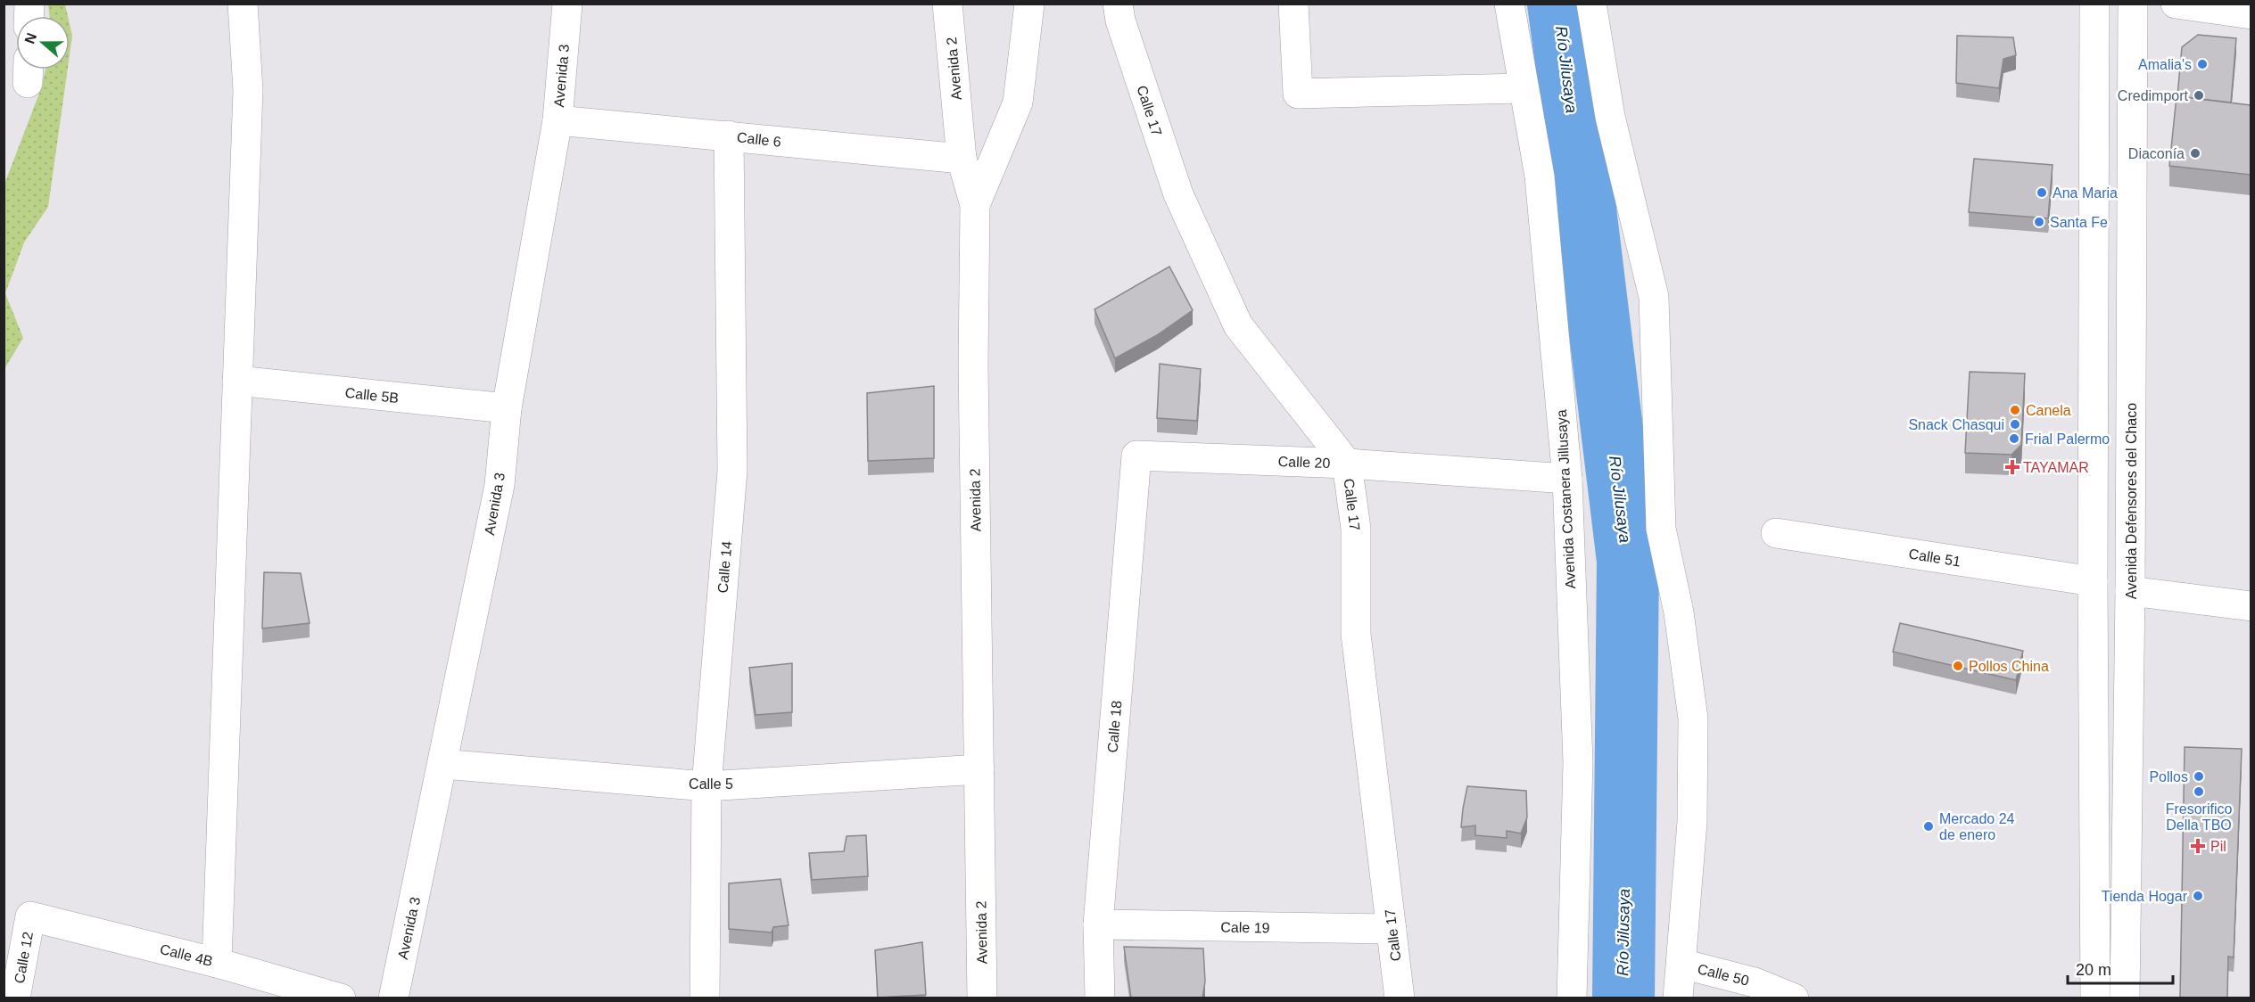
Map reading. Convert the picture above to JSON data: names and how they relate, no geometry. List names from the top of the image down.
{
  "streets": {
    "street": [
      "Avenida 2",
      "Avenida 3",
      "Calle 17",
      "Calle 6",
      "Calle 5B",
      "Calle 20",
      "Avenida Costanera Jillusaya",
      "Avenida Defensores del Chaco",
      "Calle 51",
      "Calle 14",
      "Calle 18",
      "Calle 5",
      "Cale 19",
      "Calle 4B",
      "Calle 12",
      "Calle 50"
    ]
  },
  "crossings": [
    ["Avenida 2", "Calle 6"],
    ["Avenida 2", "Calle 5"],
    ["Avenida 3", "Calle 6"],
    ["Avenida 3", "Calle 5B"],
    ["Avenida 3", "Calle 5"],
    ["Calle 17", "Calle 20"],
    ["Calle 17", "Cale 19"],
    ["Calle 6", "Calle 14"],
    ["Calle 20", "Avenida Costanera Jillusaya"],
    ["Calle 20", "Calle 18"],
    ["Avenida Defensores del Chaco", "Calle 51"],
    ["Calle 14", "Calle 5"],
    ["Calle 18", "Cale 19"],
    ["Calle 4B", "Calle 12"]
  ],
  "water": ["Río Jilusaya"],
  "places": {
    "other": [
      "Amalia's",
      "Credimport",
      "Diaconía",
      "Ana Maria",
      "Santa Fe",
      "Canela",
      "Snack Chasqui",
      "Frial Palermo",
      "Pollos China",
      "Pollos",
      "Fresorifico Della TBO",
      "Mercado 24 de enero",
      "Tienda Hogar"
    ],
    "health": ["TAYAMAR", "Pil"]
  },
  "scale_bar": "20 m",
  "north": "left"
}
